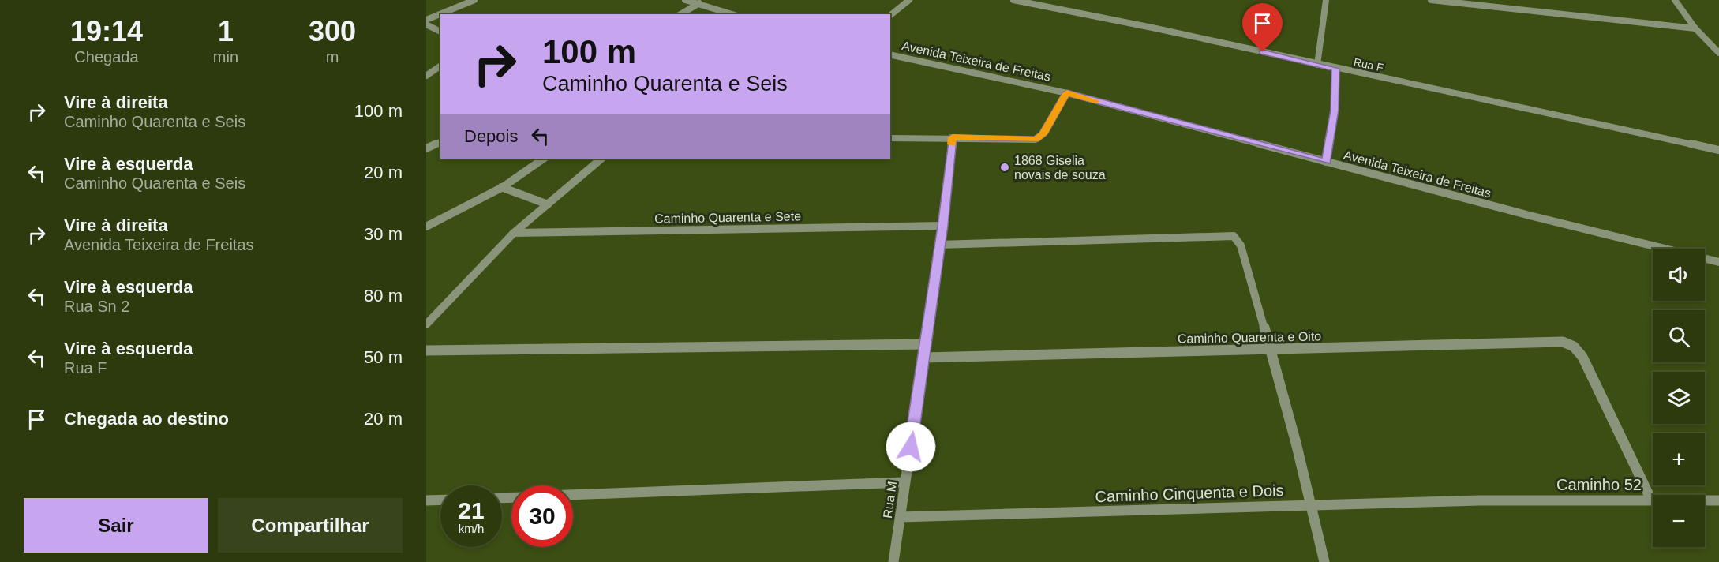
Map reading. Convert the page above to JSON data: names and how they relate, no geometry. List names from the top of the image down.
{
  "streets": {
    "street": [
      "Avenida Teixeira de Freitas",
      "Rua F",
      "Caminho Quarenta e Sete",
      "Caminho Quarenta e Oito",
      "Caminho 52",
      "Caminho Cinquenta e Dois",
      "Rua M"
    ]
  },
  "crossings": [
    ["Caminho Quarenta e Sete", "Rua M"],
    ["Caminho Quarenta e Oito", "Caminho 52"],
    ["Caminho Quarenta e Oito", "Rua M"],
    ["Caminho 52", "Caminho Cinquenta e Dois"],
    ["Caminho Cinquenta e Dois", "Rua M"]
  ],
  "places": ["1868 Giselia novais de souza"],
  "page": {
    "eta": [
      "19:14",
      "Chegada",
      "1",
      "min",
      "300",
      "m"
    ],
    "turn": ["100 m", "Caminho Quarenta e Seis"],
    "list": [
      {
        "name": "Vire à direita",
        "note": "Caminho Quarenta e Seis",
        "value": "100 m"
      },
      {
        "name": "Vire à esquerda",
        "note": "Caminho Quarenta e Seis",
        "value": "20 m"
      },
      {
        "name": "Vire à direita",
        "note": "Avenida Teixeira de Freitas",
        "value": "30 m"
      },
      {
        "name": "Vire à esquerda",
        "note": "Rua Sn 2",
        "value": "80 m"
      },
      {
        "name": "Vire à esquerda",
        "note": "Rua F",
        "value": "50 m"
      },
      {
        "name": "Chegada ao destino",
        "value": "20 m"
      }
    ],
    "then": "Depois",
    "map_buttons": ["+", "−"],
    "speed": "21 km/h",
    "limit": "30",
    "buttons": ["Sair", "Compartilhar"]
  }
}
